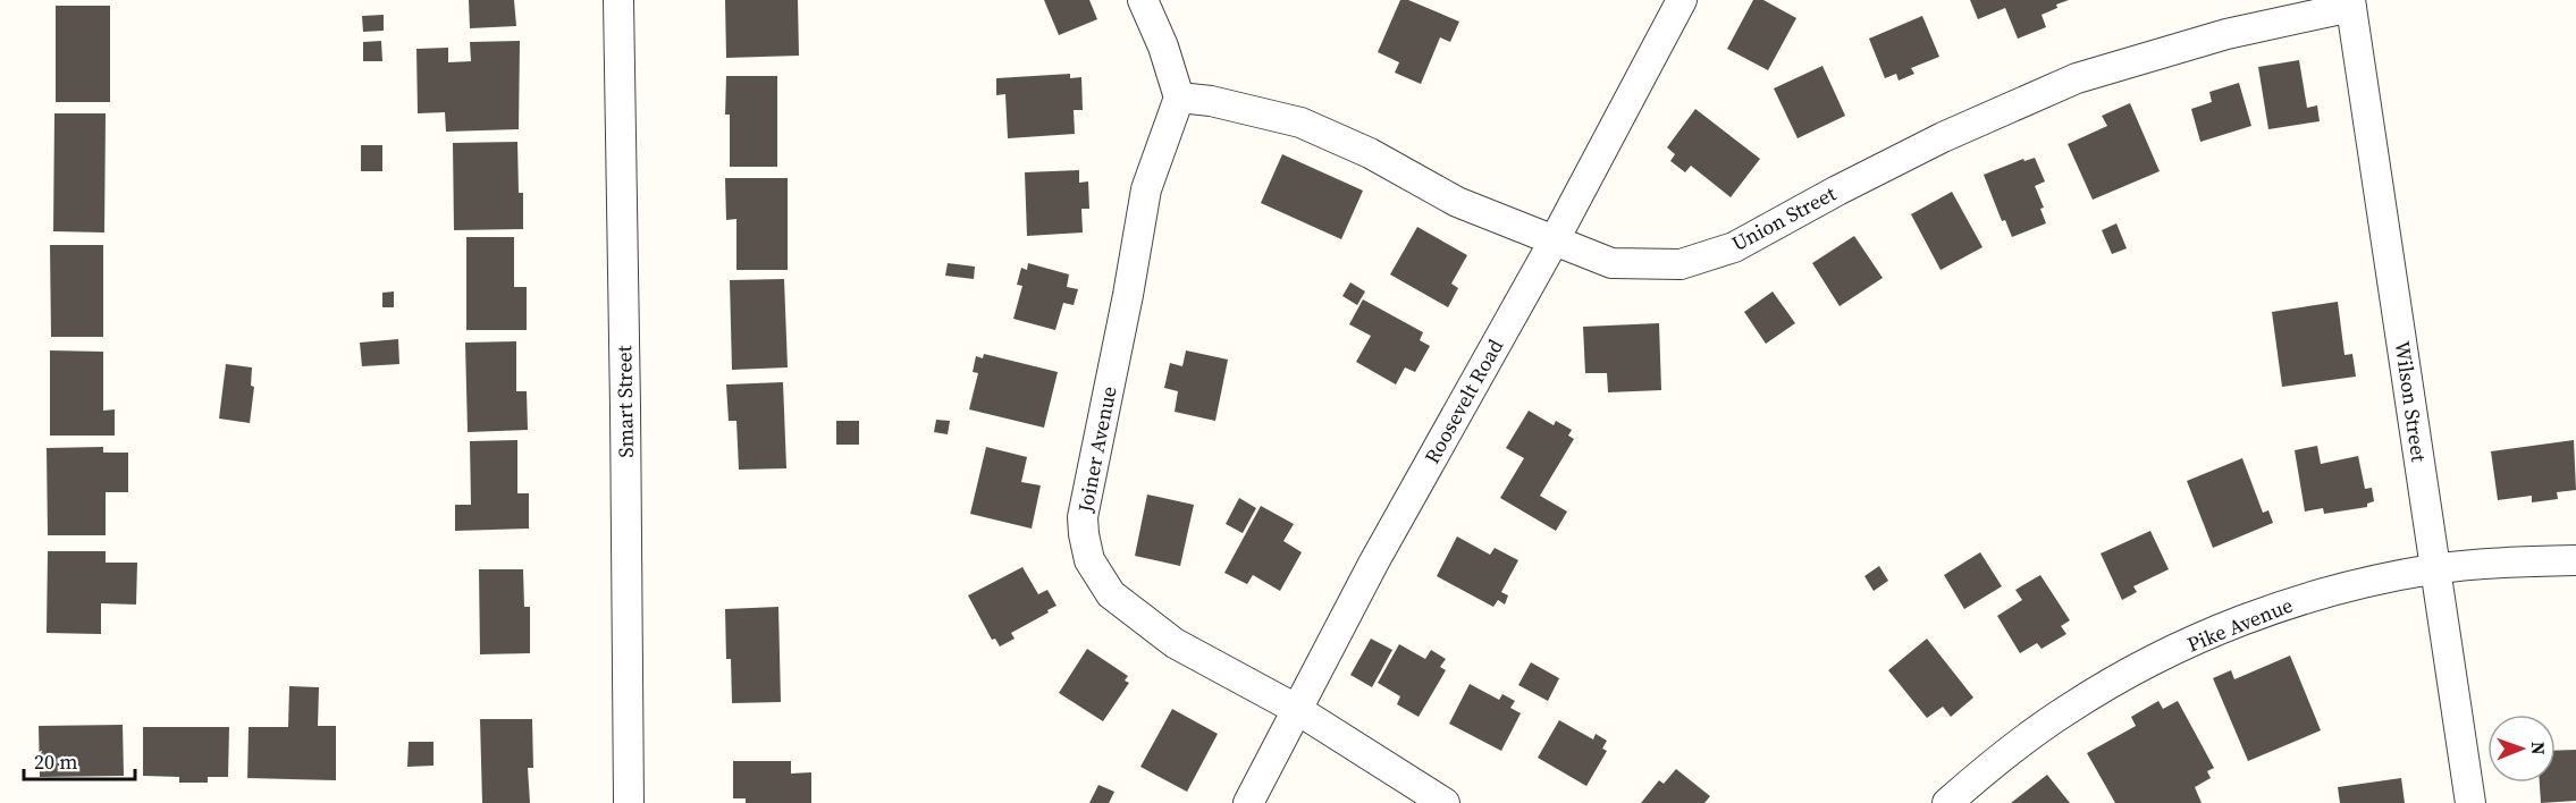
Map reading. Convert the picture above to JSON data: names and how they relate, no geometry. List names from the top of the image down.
{
  "streets": {
    "street": [
      "Union Street",
      "Smart Street",
      "Roosevelt Road",
      "Wilson Street",
      "Joiner Avenue",
      "Pike Avenue"
    ]
  },
  "crossings": [
    ["Union Street", "Roosevelt Road"],
    ["Union Street", "Wilson Street"],
    ["Union Street", "Joiner Avenue"],
    ["Roosevelt Road", "Joiner Avenue"],
    ["Wilson Street", "Pike Avenue"]
  ],
  "scale_bar": "20 m",
  "north": "right"
}
